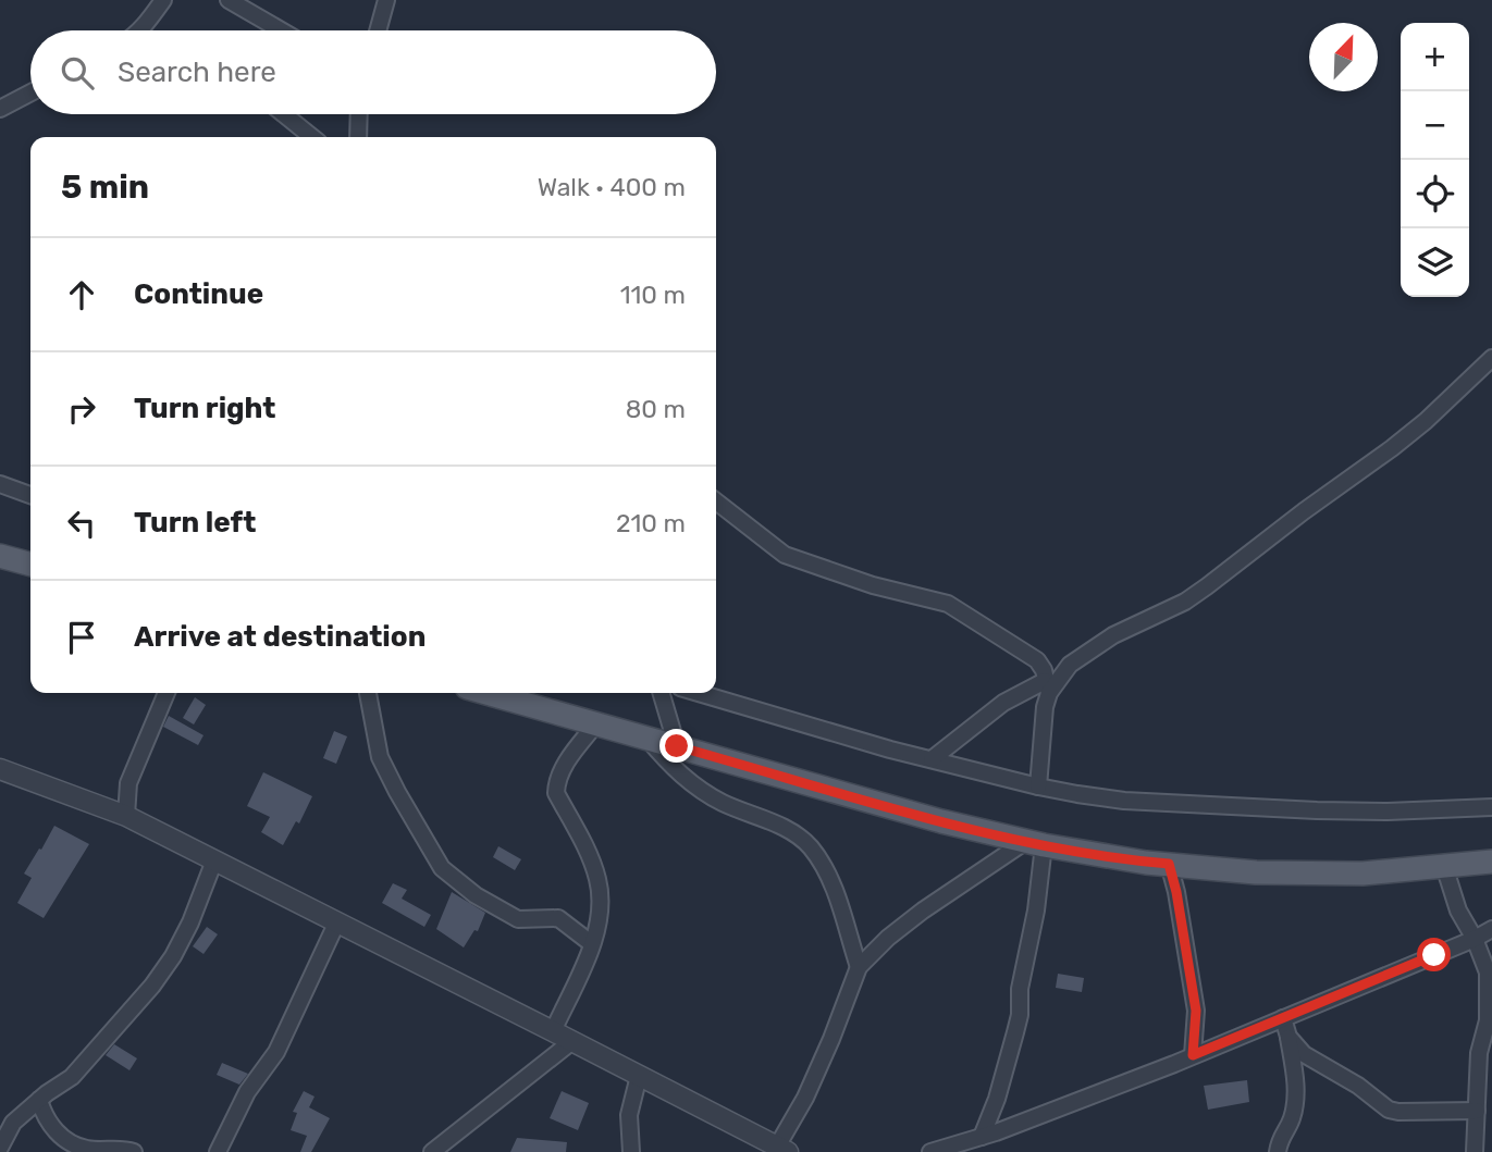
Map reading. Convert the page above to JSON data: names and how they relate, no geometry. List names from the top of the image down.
{
  "north": "top right",
  "page": {
    "map_buttons": ["+", "−"],
    "search": "Search here",
    "heading": ["5 min", "Walk · 400 m"],
    "list": [
      ["Continue", "110 m"],
      ["Turn right", "80 m"],
      ["Turn left", "210 m"],
      "Arrive at destination"
    ]
  }
}
